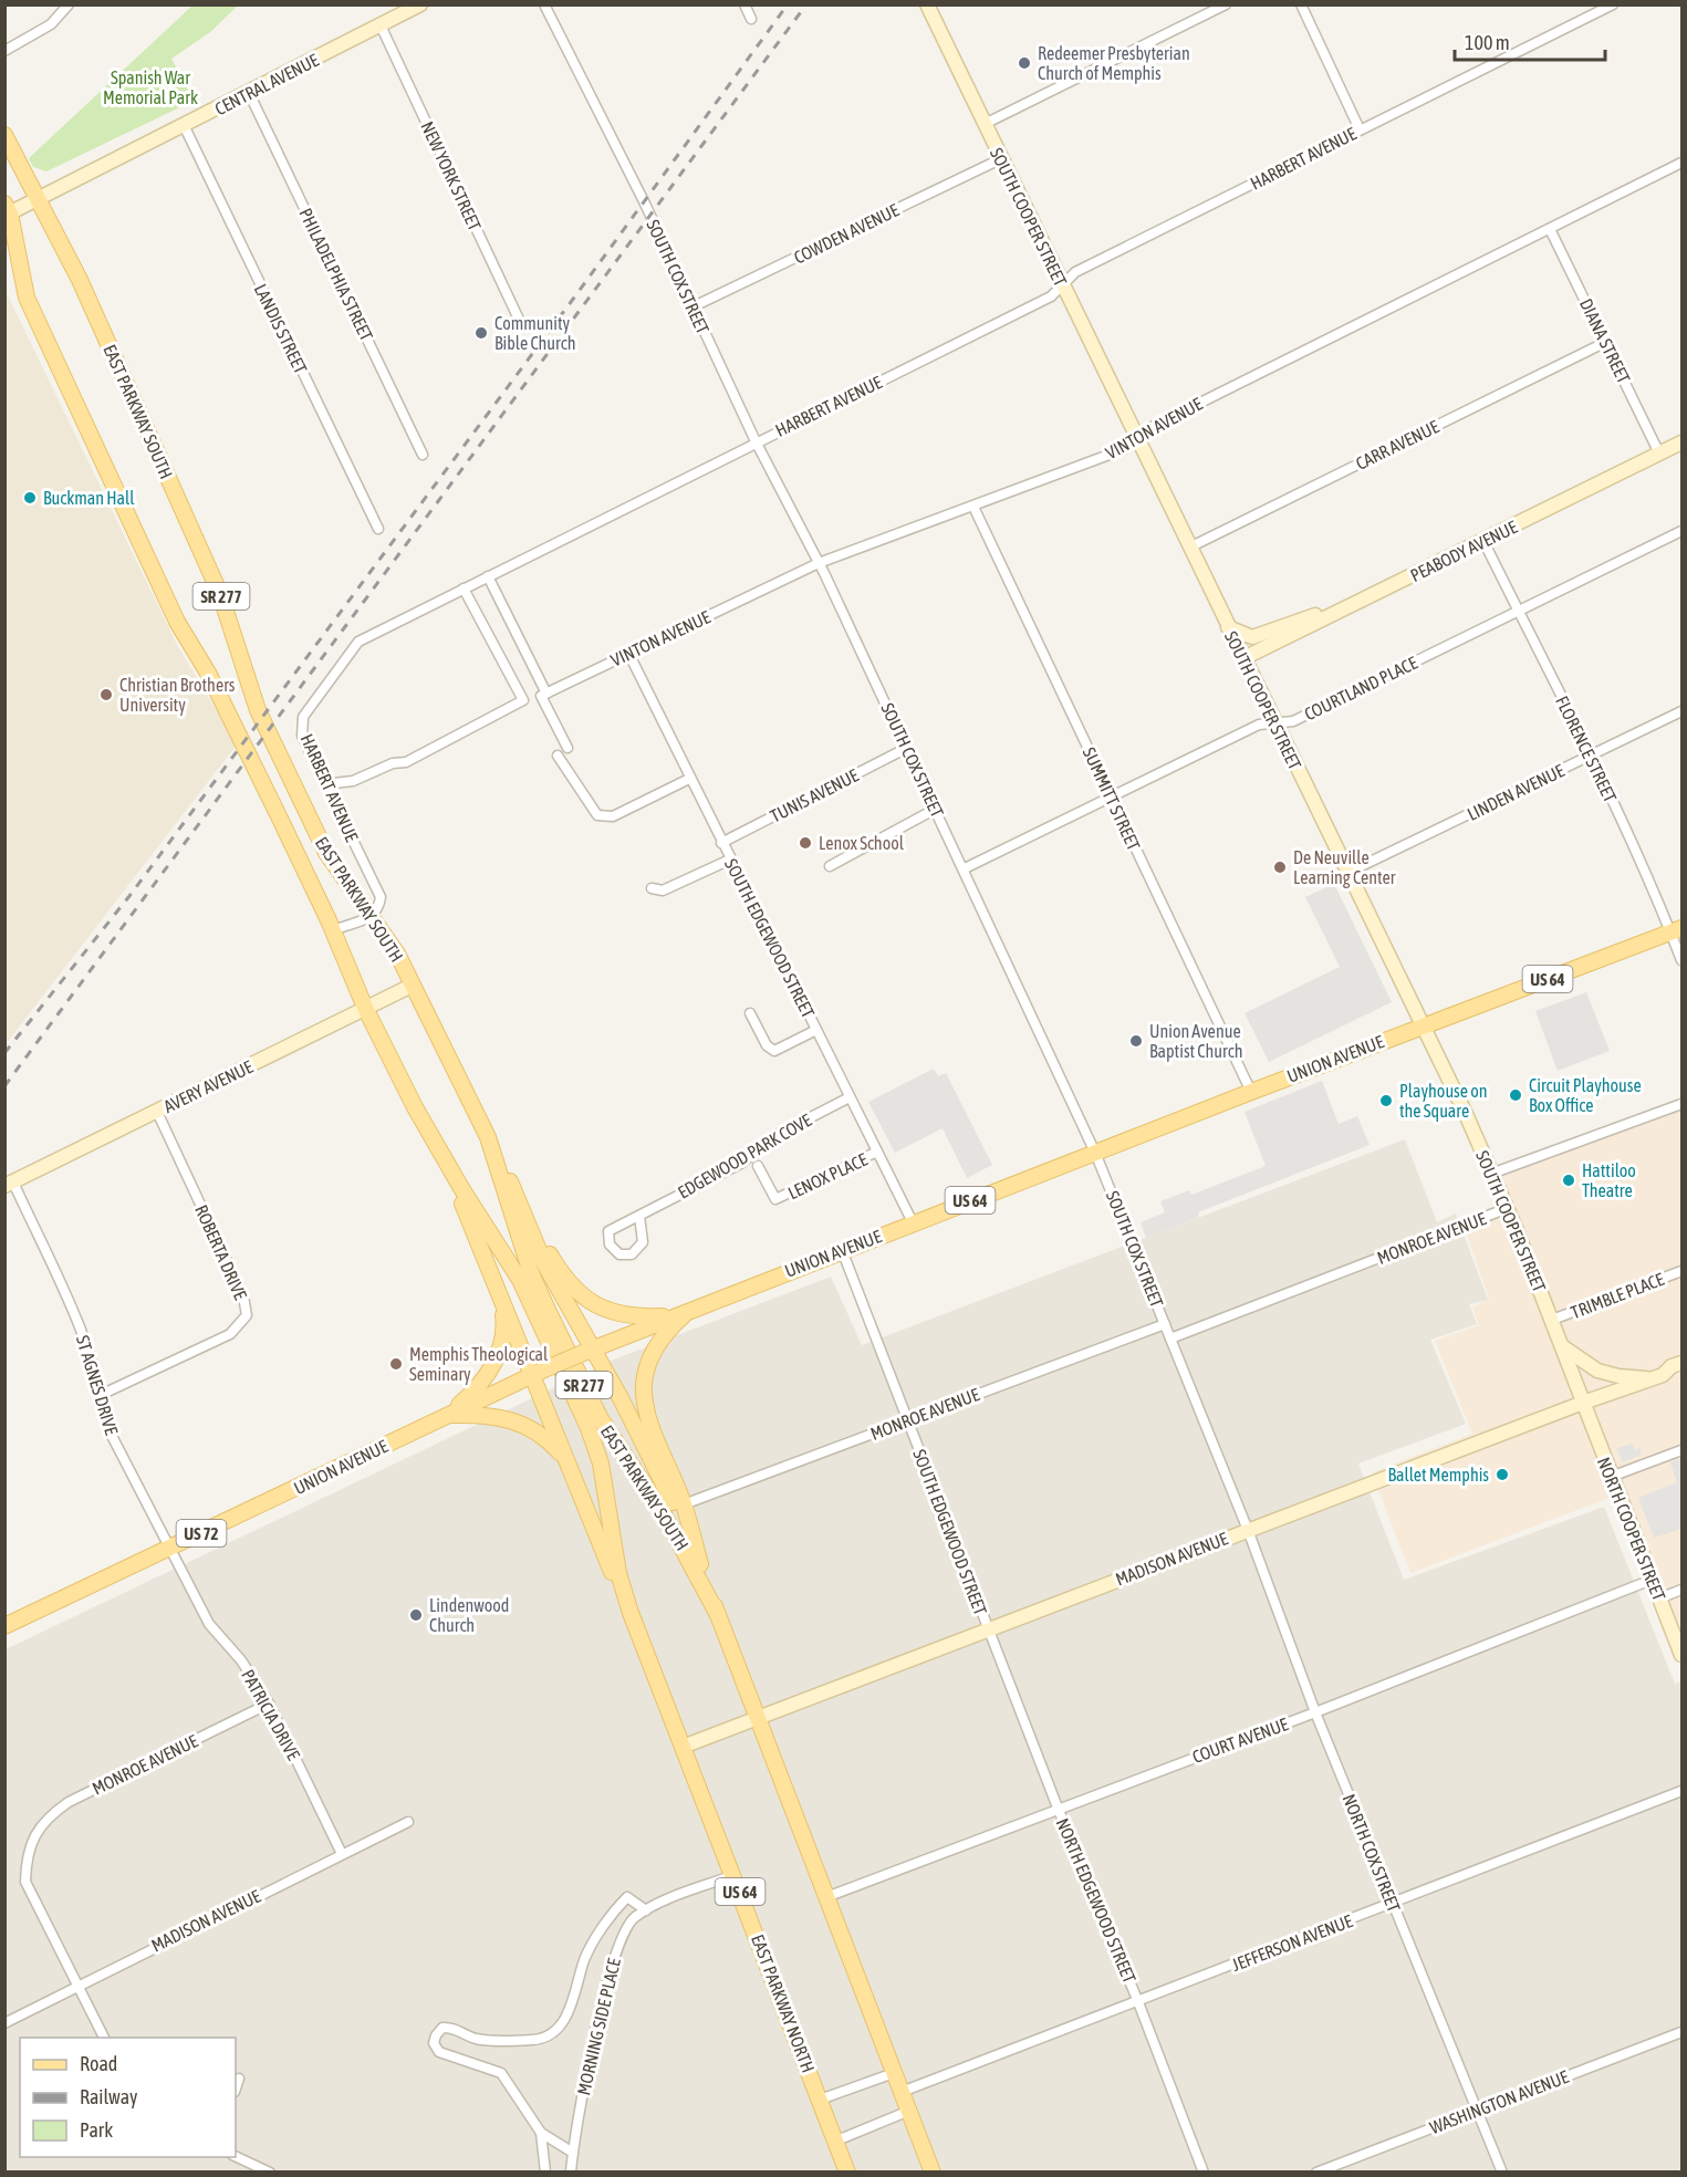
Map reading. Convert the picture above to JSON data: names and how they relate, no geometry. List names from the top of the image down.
{
  "streets": {
    "main road": [
      "CENTRAL AVENUE",
      "SOUTH COOPER STREET",
      "EAST PARKWAY SOUTH",
      "PEABODY AVENUE",
      "SR 277",
      "US 64",
      "UNION AVENUE",
      "AVERY AVENUE",
      "NORTH COOPER STREET",
      "US 72",
      "MADISON AVENUE",
      "EAST PARKWAY NORTH"
    ],
    "street": [
      "HARBERT AVENUE",
      "NEW YORK STREET",
      "COWDEN AVENUE",
      "PHILADELPHIA STREET",
      "SOUTH COX STREET",
      "LANDIS STREET",
      "DIANA STREET",
      "VINTON AVENUE",
      "CARR AVENUE",
      "COURTLAND PLACE",
      "FLORENCE STREET",
      "LINDEN AVENUE",
      "TUNIS AVENUE",
      "SUMMITT STREET",
      "SOUTH EDGEWOOD STREET",
      "EDGEWOOD PARK COVE",
      "LENOX PLACE",
      "MONROE AVENUE",
      "ROBERTA DRIVE",
      "TRIMBLE PLACE",
      "ST AGNES DRIVE",
      "PATRICIA DRIVE",
      "COURT AVENUE",
      "NORTH COX STREET",
      "NORTH EDGEWOOD STREET",
      "JEFFERSON AVENUE",
      "MORNING SIDE PLACE",
      "WASHINGTON AVENUE"
    ]
  },
  "crossings": [
    ["CENTRAL AVENUE", "NEW YORK STREET"],
    ["CENTRAL AVENUE", "PHILADELPHIA STREET"],
    ["CENTRAL AVENUE", "LANDIS STREET"],
    ["CENTRAL AVENUE", "EAST PARKWAY SOUTH"],
    ["HARBERT AVENUE", "SOUTH COOPER STREET"],
    ["HARBERT AVENUE", "SOUTH COX STREET"],
    ["HARBERT AVENUE", "EAST PARKWAY SOUTH"],
    ["SOUTH COOPER STREET", "COWDEN AVENUE"],
    ["SOUTH COOPER STREET", "VINTON AVENUE"],
    ["SOUTH COOPER STREET", "CARR AVENUE"],
    ["SOUTH COOPER STREET", "PEABODY AVENUE"],
    ["SOUTH COOPER STREET", "COURTLAND PLACE"],
    ["SOUTH COOPER STREET", "LINDEN AVENUE"],
    ["SOUTH COOPER STREET", "UNION AVENUE"],
    ["SOUTH COOPER STREET", "MONROE AVENUE"],
    ["SOUTH COOPER STREET", "TRIMBLE PLACE"],
    ["SOUTH COOPER STREET", "NORTH COOPER STREET"],
    ["SOUTH COOPER STREET", "MADISON AVENUE"],
    ["COWDEN AVENUE", "SOUTH COX STREET"],
    ["SOUTH COX STREET", "VINTON AVENUE"],
    ["SOUTH COX STREET", "COURTLAND PLACE"],
    ["SOUTH COX STREET", "TUNIS AVENUE"],
    ["SOUTH COX STREET", "UNION AVENUE"],
    ["SOUTH COX STREET", "MONROE AVENUE"],
    ["SOUTH COX STREET", "MADISON AVENUE"],
    ["SOUTH COX STREET", "NORTH COX STREET"],
    ["DIANA STREET", "VINTON AVENUE"],
    ["DIANA STREET", "CARR AVENUE"],
    ["DIANA STREET", "PEABODY AVENUE"],
    ["EAST PARKWAY SOUTH", "US 64"],
    ["EAST PARKWAY SOUTH", "AVERY AVENUE"],
    ["EAST PARKWAY SOUTH", "EAST PARKWAY NORTH"],
    ["VINTON AVENUE", "SUMMITT STREET"],
    ["VINTON AVENUE", "SOUTH EDGEWOOD STREET"],
    ["PEABODY AVENUE", "FLORENCE STREET"],
    ["COURTLAND PLACE", "FLORENCE STREET"],
    ["COURTLAND PLACE", "SUMMITT STREET"],
    ["FLORENCE STREET", "LINDEN AVENUE"],
    ["FLORENCE STREET", "UNION AVENUE"],
    ["TUNIS AVENUE", "SOUTH EDGEWOOD STREET"],
    ["SUMMITT STREET", "UNION AVENUE"],
    ["SOUTH EDGEWOOD STREET", "UNION AVENUE"],
    ["SOUTH EDGEWOOD STREET", "EDGEWOOD PARK COVE"],
    ["SOUTH EDGEWOOD STREET", "LENOX PLACE"],
    ["SOUTH EDGEWOOD STREET", "MONROE AVENUE"],
    ["SOUTH EDGEWOOD STREET", "MADISON AVENUE"],
    ["SOUTH EDGEWOOD STREET", "NORTH EDGEWOOD STREET"],
    ["US 64", "UNION AVENUE"],
    ["US 64", "MONROE AVENUE"],
    ["US 64", "MADISON AVENUE"],
    ["US 64", "COURT AVENUE"],
    ["US 64", "JEFFERSON AVENUE"],
    ["US 64", "EAST PARKWAY NORTH"],
    ["UNION AVENUE", "ST AGNES DRIVE"],
    ["UNION AVENUE", "PATRICIA DRIVE"],
    ["AVERY AVENUE", "ROBERTA DRIVE"],
    ["AVERY AVENUE", "ST AGNES DRIVE"],
    ["MONROE AVENUE", "MADISON AVENUE"],
    ["MONROE AVENUE", "PATRICIA DRIVE"],
    ["ROBERTA DRIVE", "ST AGNES DRIVE"],
    ["ST AGNES DRIVE", "PATRICIA DRIVE"],
    ["NORTH COOPER STREET", "MADISON AVENUE"],
    ["NORTH COOPER STREET", "COURT AVENUE"],
    ["MADISON AVENUE", "PATRICIA DRIVE"],
    ["MADISON AVENUE", "NORTH COX STREET"],
    ["MADISON AVENUE", "NORTH EDGEWOOD STREET"],
    ["MADISON AVENUE", "EAST PARKWAY NORTH"],
    ["COURT AVENUE", "NORTH COX STREET"],
    ["COURT AVENUE", "NORTH EDGEWOOD STREET"],
    ["NORTH COX STREET", "JEFFERSON AVENUE"],
    ["NORTH COX STREET", "WASHINGTON AVENUE"],
    ["NORTH EDGEWOOD STREET", "JEFFERSON AVENUE"],
    ["EAST PARKWAY NORTH", "MORNING SIDE PLACE"]
  ],
  "parks": ["Spanish War Memorial Park"],
  "places": [
    "Redeemer Presbyterian Church of Memphis",
    "Community Bible Church",
    "Buckman Hall",
    "Christian Brothers University",
    "Lenox School",
    "De Neuville Learning Center",
    "Union Avenue Baptist Church",
    "Circuit Playhouse Box Office",
    "Playhouse on the Square",
    "Hattiloo Theatre",
    "Memphis Theological Seminary",
    "Ballet Memphis",
    "Lindenwood Church"
  ],
  "legend": ["Road", "Railway", "Park"],
  "scale_bar": "100 m"
}
